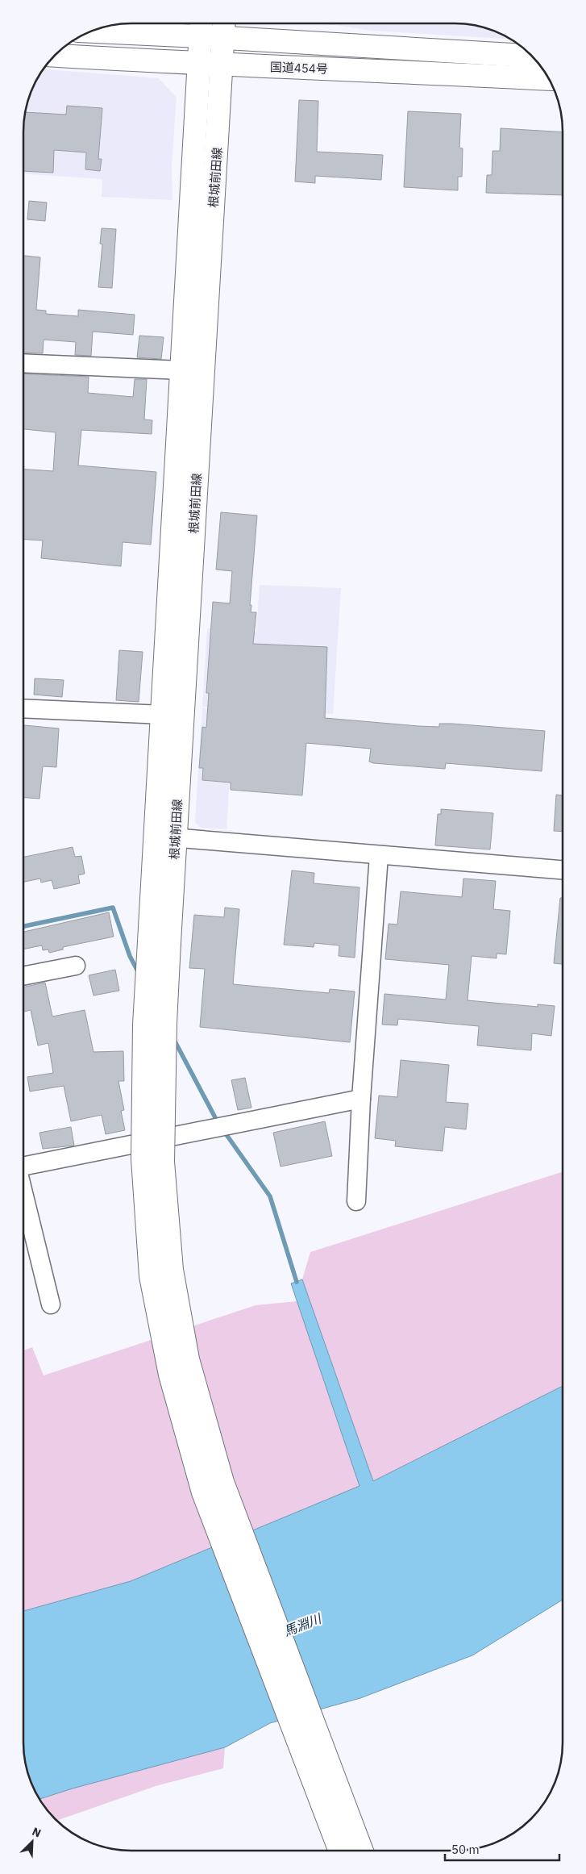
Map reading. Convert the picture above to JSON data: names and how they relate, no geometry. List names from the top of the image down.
{
  "streets": {
    "main road": ["国道454号", "根城前田線"]
  },
  "crossings": [
    ["国道454号", "根城前田線"]
  ],
  "water": ["馬淵川"],
  "scale_bar": "50 m",
  "north": "top right"
}
